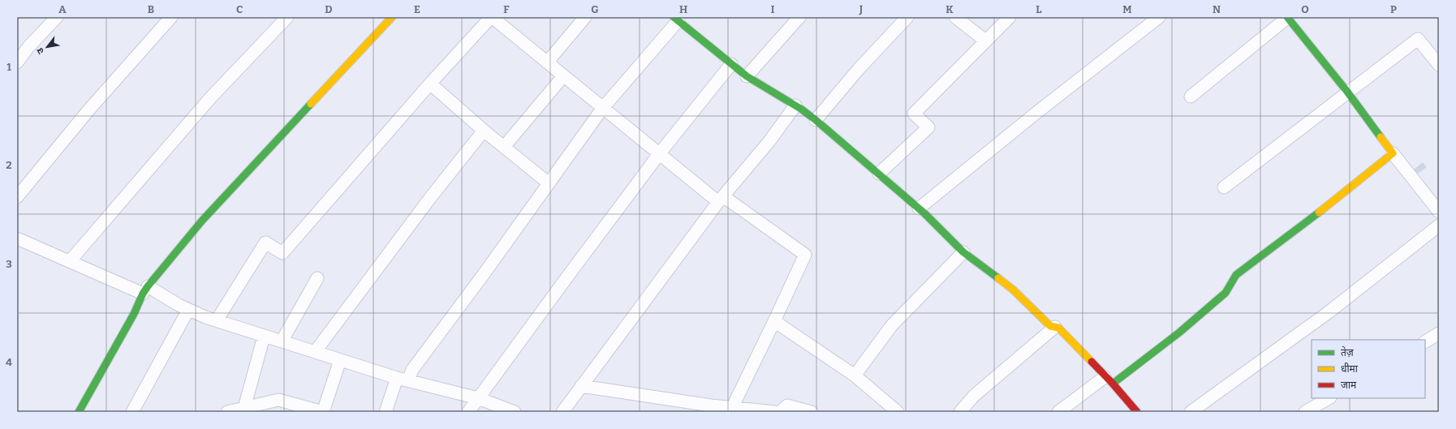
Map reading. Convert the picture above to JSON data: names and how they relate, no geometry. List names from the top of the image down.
{
  "legend": ["तेज़", "धीमा", "जाम"],
  "north": "bottom left",
  "grid": {
    "columns": [
      "A",
      "B",
      "C",
      "D",
      "E",
      "F",
      "G",
      "H",
      "I",
      "J",
      "K",
      "L",
      "M",
      "N",
      "O",
      "P"
    ],
    "rows": [
      "1",
      "2",
      "3",
      "4"
    ]
  }
}
